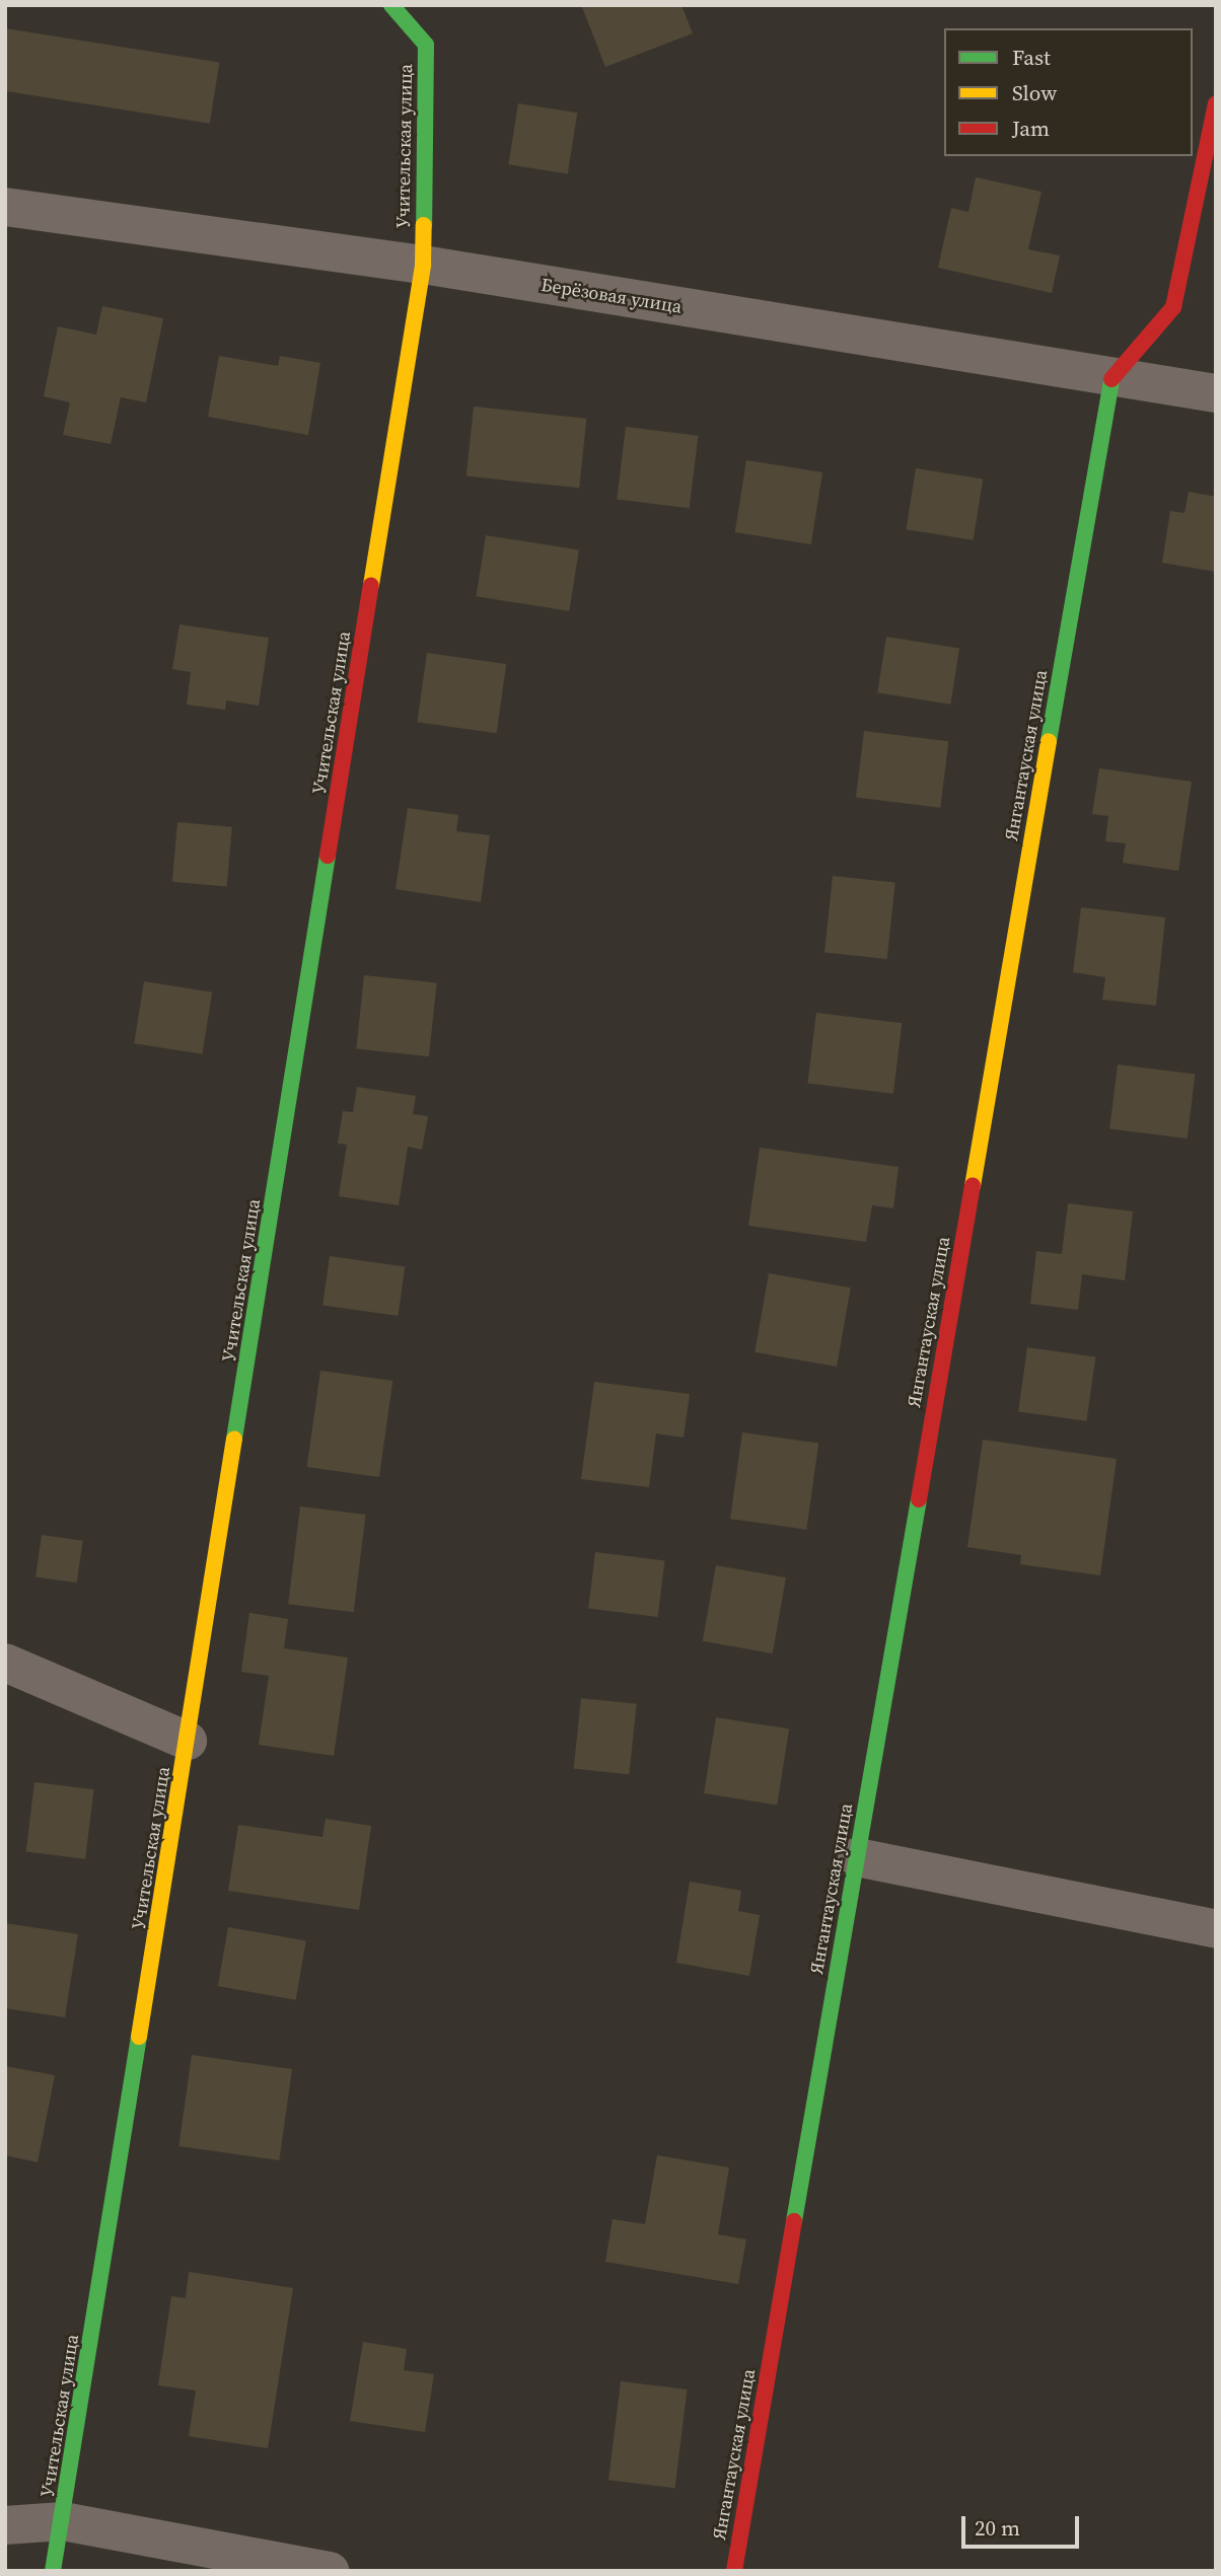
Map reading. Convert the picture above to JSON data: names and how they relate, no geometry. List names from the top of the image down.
{
  "streets": {
    "street": ["Учительская улица", "Берёзовая улица", "Янгантауская улица"]
  },
  "crossings": [
    ["Учительская улица", "Берёзовая улица"],
    ["Берёзовая улица", "Янгантауская улица"]
  ],
  "legend": ["Fast", "Slow", "Jam"],
  "scale_bar": "20 m"
}
